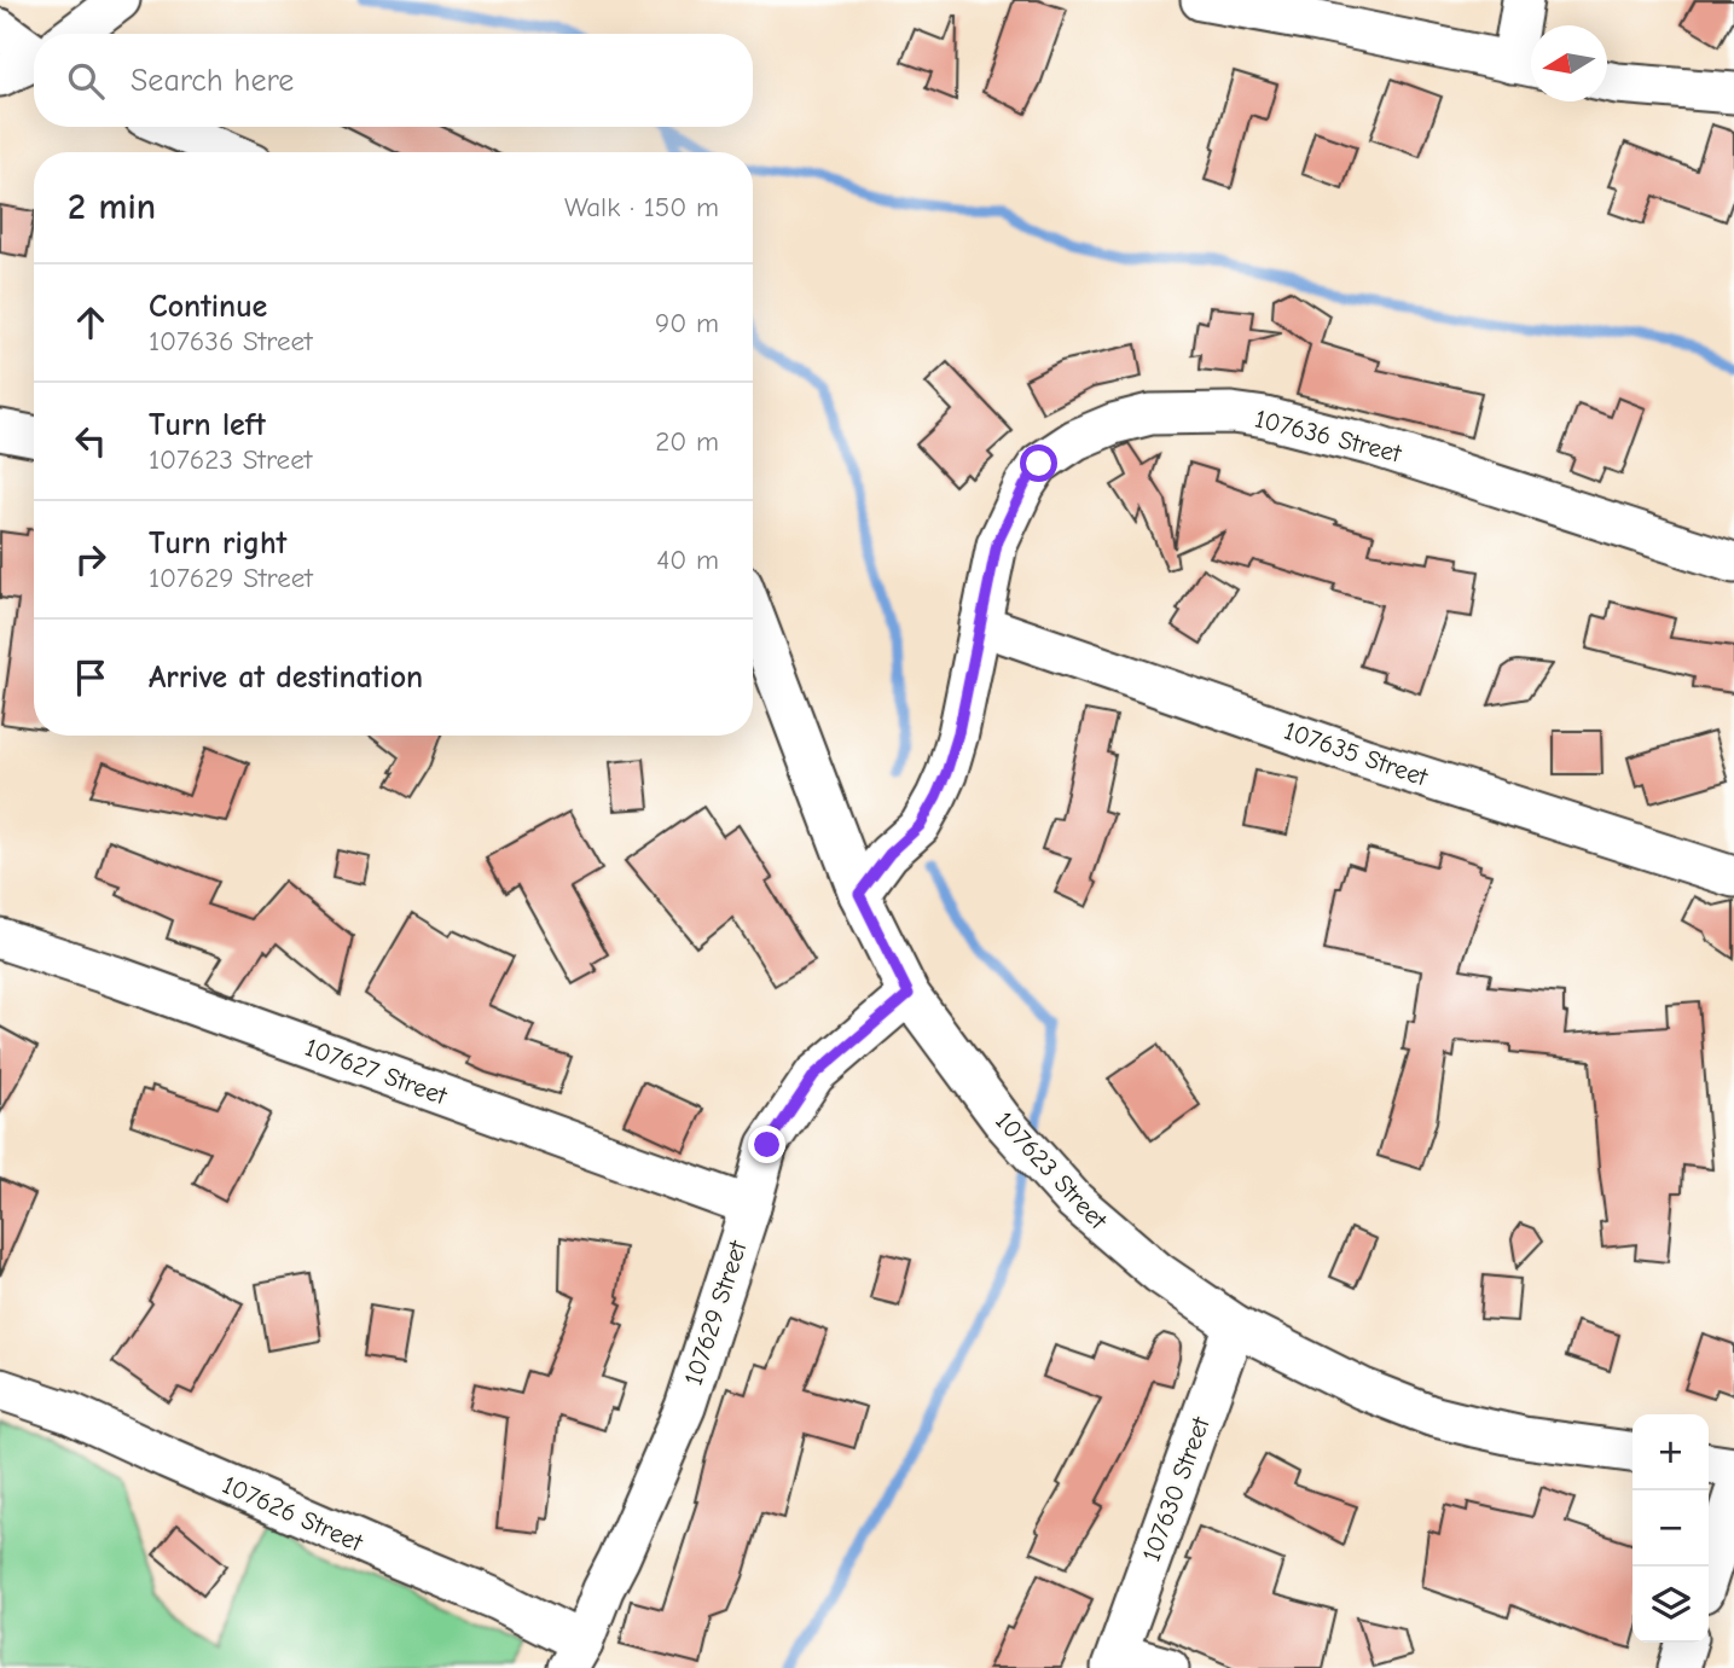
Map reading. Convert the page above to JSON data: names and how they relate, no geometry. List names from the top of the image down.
{
  "streets": {
    "street": [
      "107636 Street",
      "107635 Street",
      "107627 Street",
      "107623 Street",
      "107629 Street",
      "107630 Street",
      "107626 Street"
    ]
  },
  "crossings": [
    ["107636 Street", "107635 Street"],
    ["107636 Street", "107623 Street"],
    ["107627 Street", "107629 Street"],
    ["107623 Street", "107629 Street"],
    ["107623 Street", "107630 Street"],
    ["107629 Street", "107626 Street"]
  ],
  "north": "left",
  "page": {
    "search": "Search here",
    "heading": ["2 min", "Walk · 150 m"],
    "list": [
      ["Continue", "107636 Street", "90 m"],
      ["Turn left", "107623 Street", "20 m"],
      ["Turn right", "107629 Street", "40 m"],
      "Arrive at destination"
    ],
    "map_buttons": ["+", "−"]
  }
}
